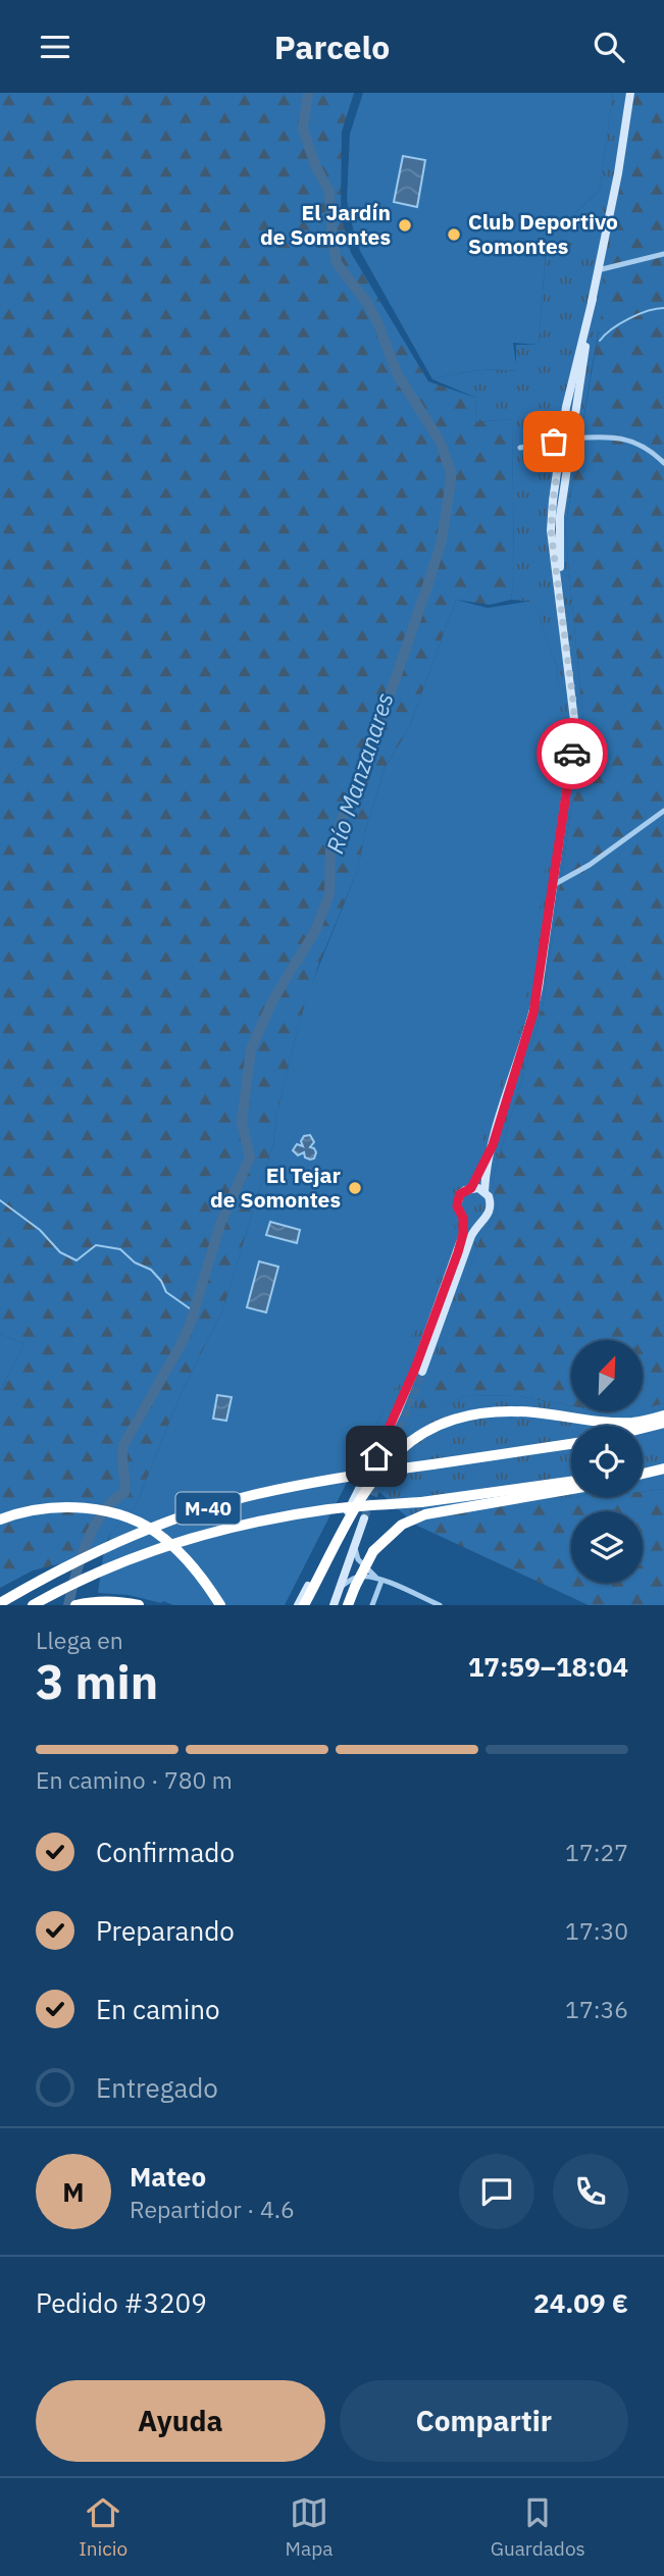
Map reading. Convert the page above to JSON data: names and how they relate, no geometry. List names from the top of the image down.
{
  "streets": {
    "highway": ["M-40"]
  },
  "water": ["Río Manzanares"],
  "places": ["El Jardín de Somontes", "Club Deportivo Somontes", "El Tejar de Somontes"],
  "north": "top right",
  "page": {
    "header": "Parcelo",
    "heading": ["3 min", "Llega en", "17:59–18:04"],
    "panel": [
      "Mateo",
      "Repartidor · 4.6",
      "Pedido #3209",
      "24.09 €"
    ],
    "bar": "En camino · 780 m",
    "list": [
      ["Confirmado", "17:27"],
      ["Preparando", "17:30"],
      ["En camino", "17:36"],
      "Entregado"
    ],
    "round": "M",
    "buttons": ["Ayuda", "Compartir"],
    "tabs": ["Inicio", "Mapa", "Guardados"]
  }
}
